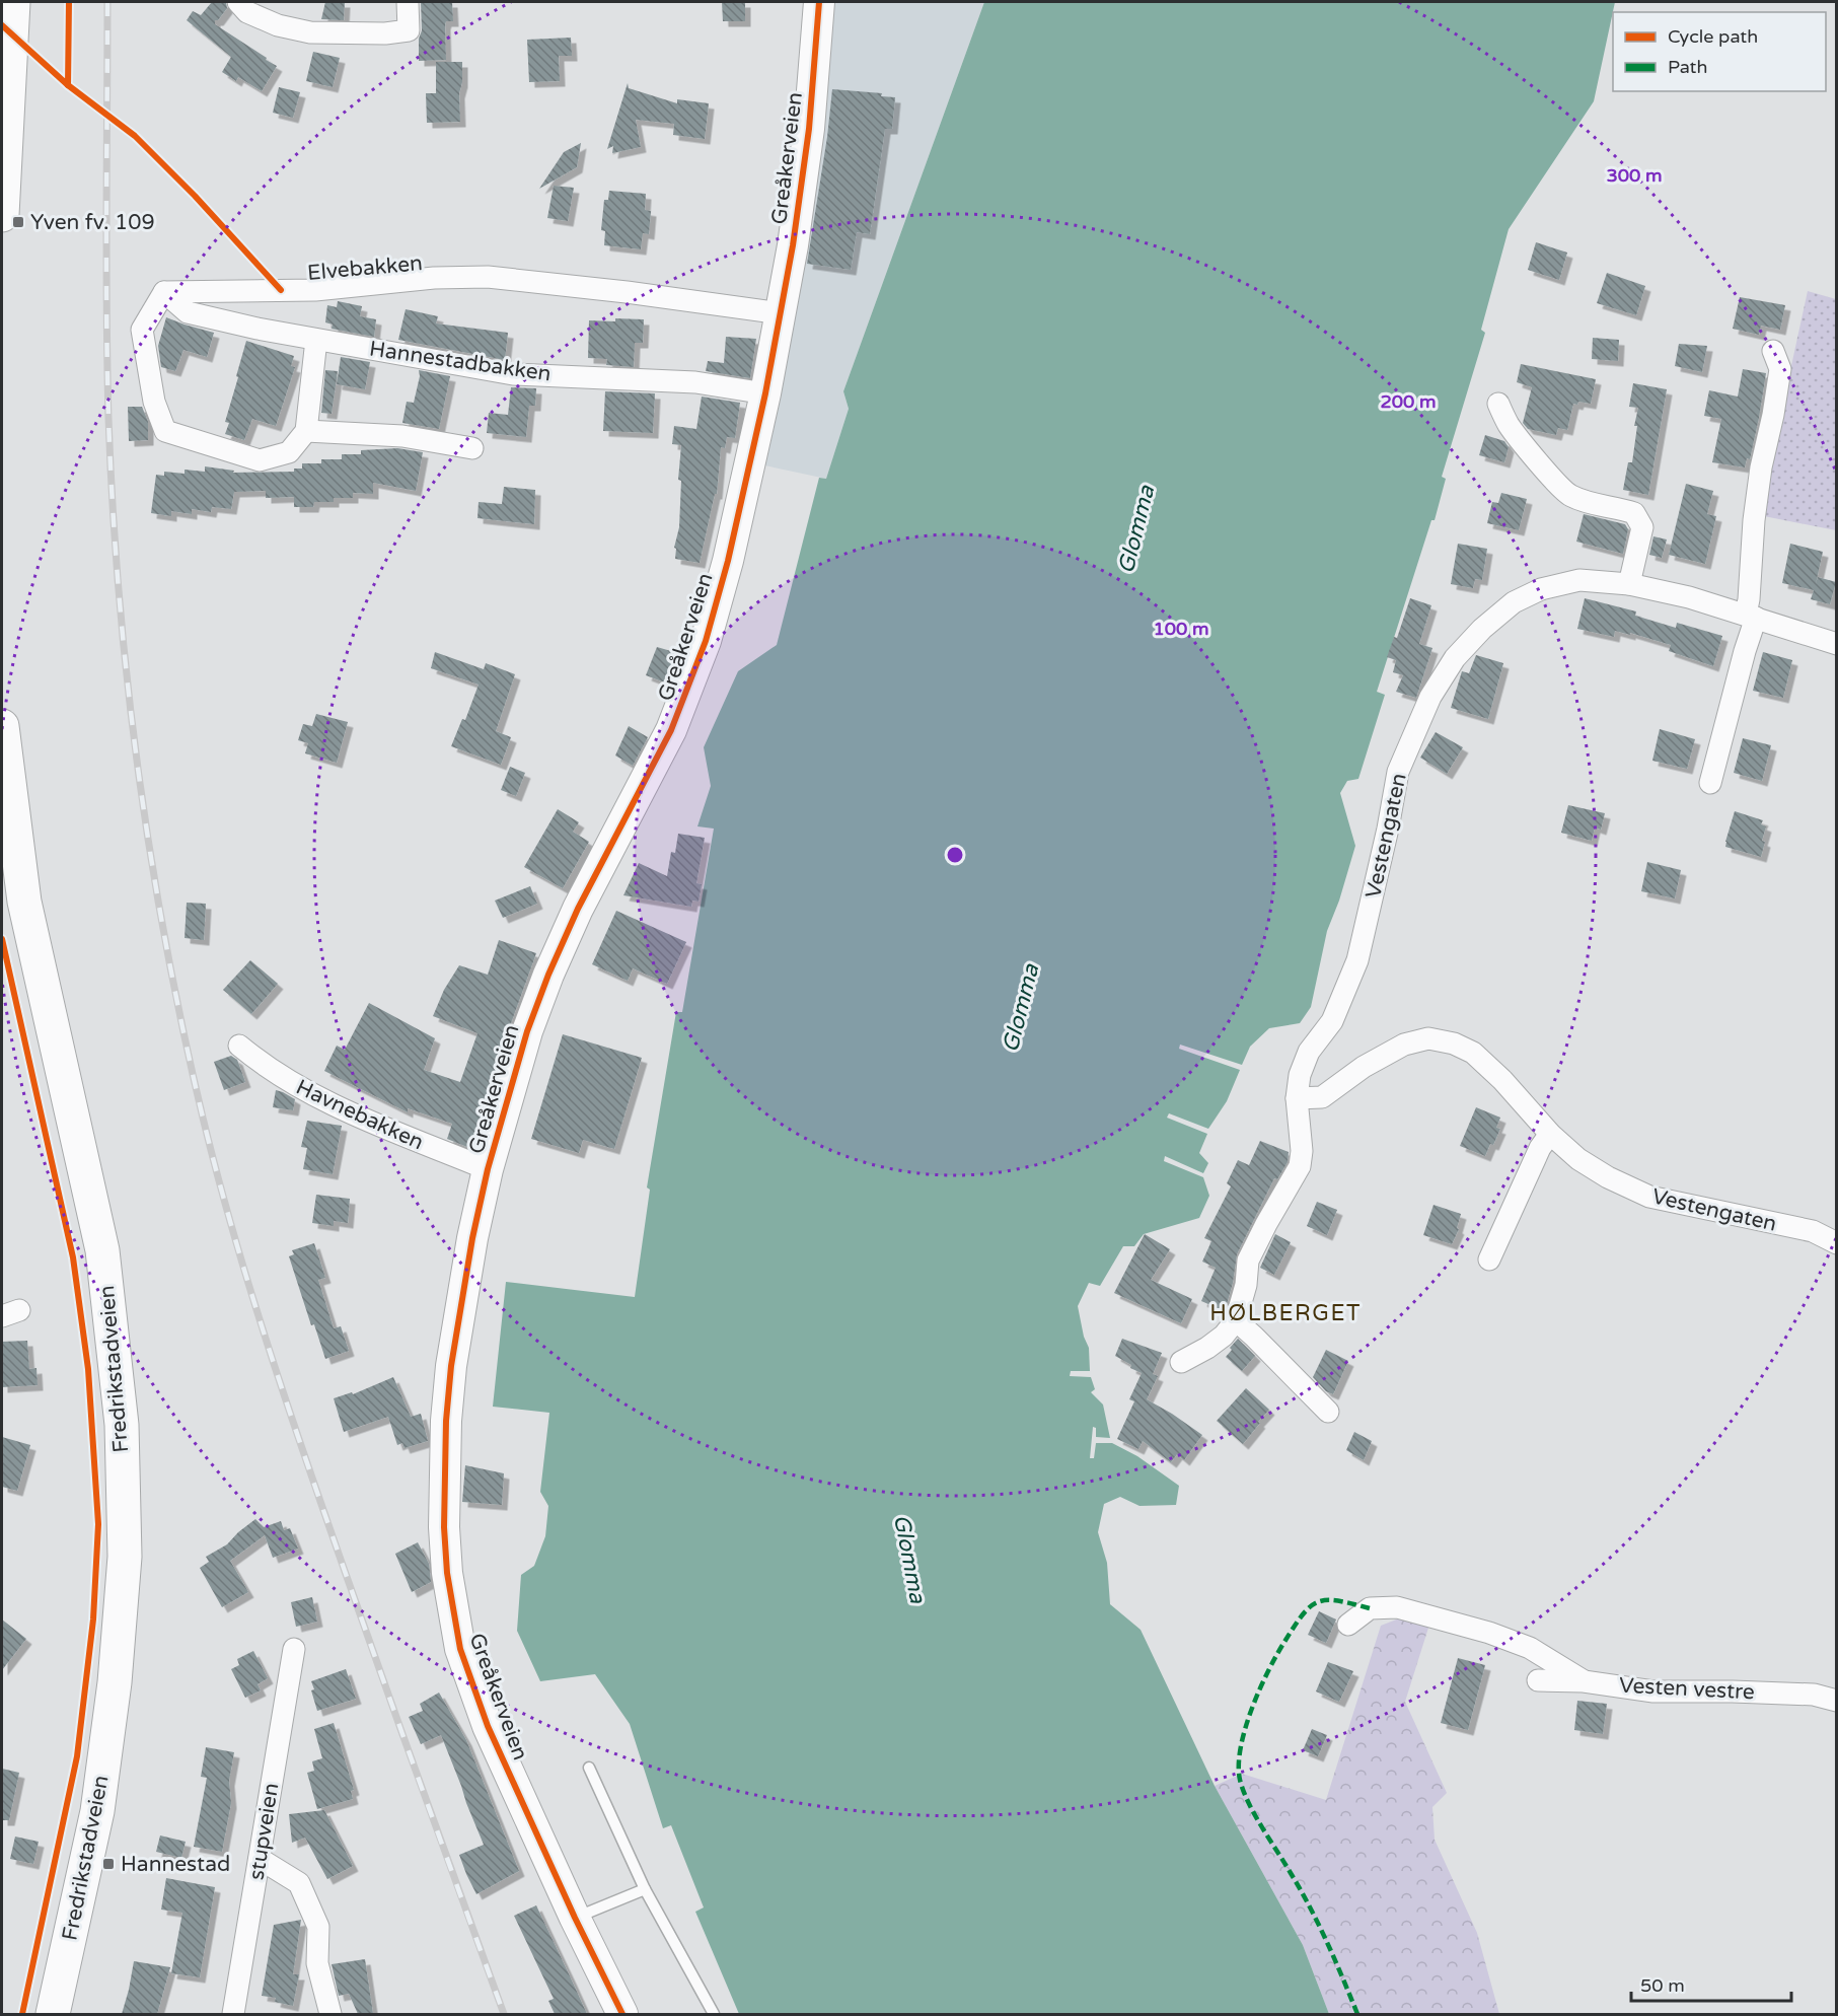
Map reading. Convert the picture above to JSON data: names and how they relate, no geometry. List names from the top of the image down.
{
  "streets": {
    "main road": ["Greåkerveien", "Fredrikstadveien"],
    "street": [
      "Elvebakken",
      "Hannestadbakken",
      "Vestengaten",
      "Havnebakken",
      "Vesten vestre",
      "stupveien"
    ]
  },
  "crossings": [
    ["Greåkerveien", "Elvebakken"],
    ["Greåkerveien", "Hannestadbakken"],
    ["Greåkerveien", "Havnebakken"],
    ["Elvebakken", "Hannestadbakken"]
  ],
  "districts": ["HØLBERGET"],
  "water": ["Glomma"],
  "places": {
    "transit": ["Yven fv. 109", "Hannestad"]
  },
  "legend": ["Cycle path", "Path"],
  "scale_bar": "50 m",
  "rings": ["300 m", "200 m", "100 m"]
}
